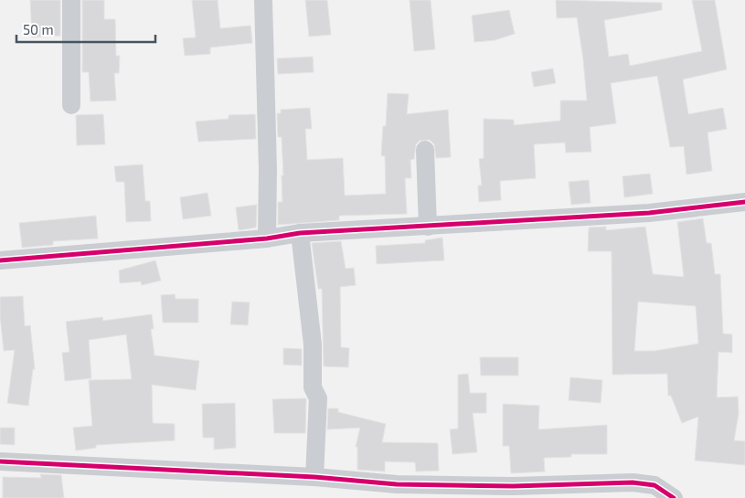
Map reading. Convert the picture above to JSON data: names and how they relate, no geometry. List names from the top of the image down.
{
  "scale_bar": "50 m"
}
